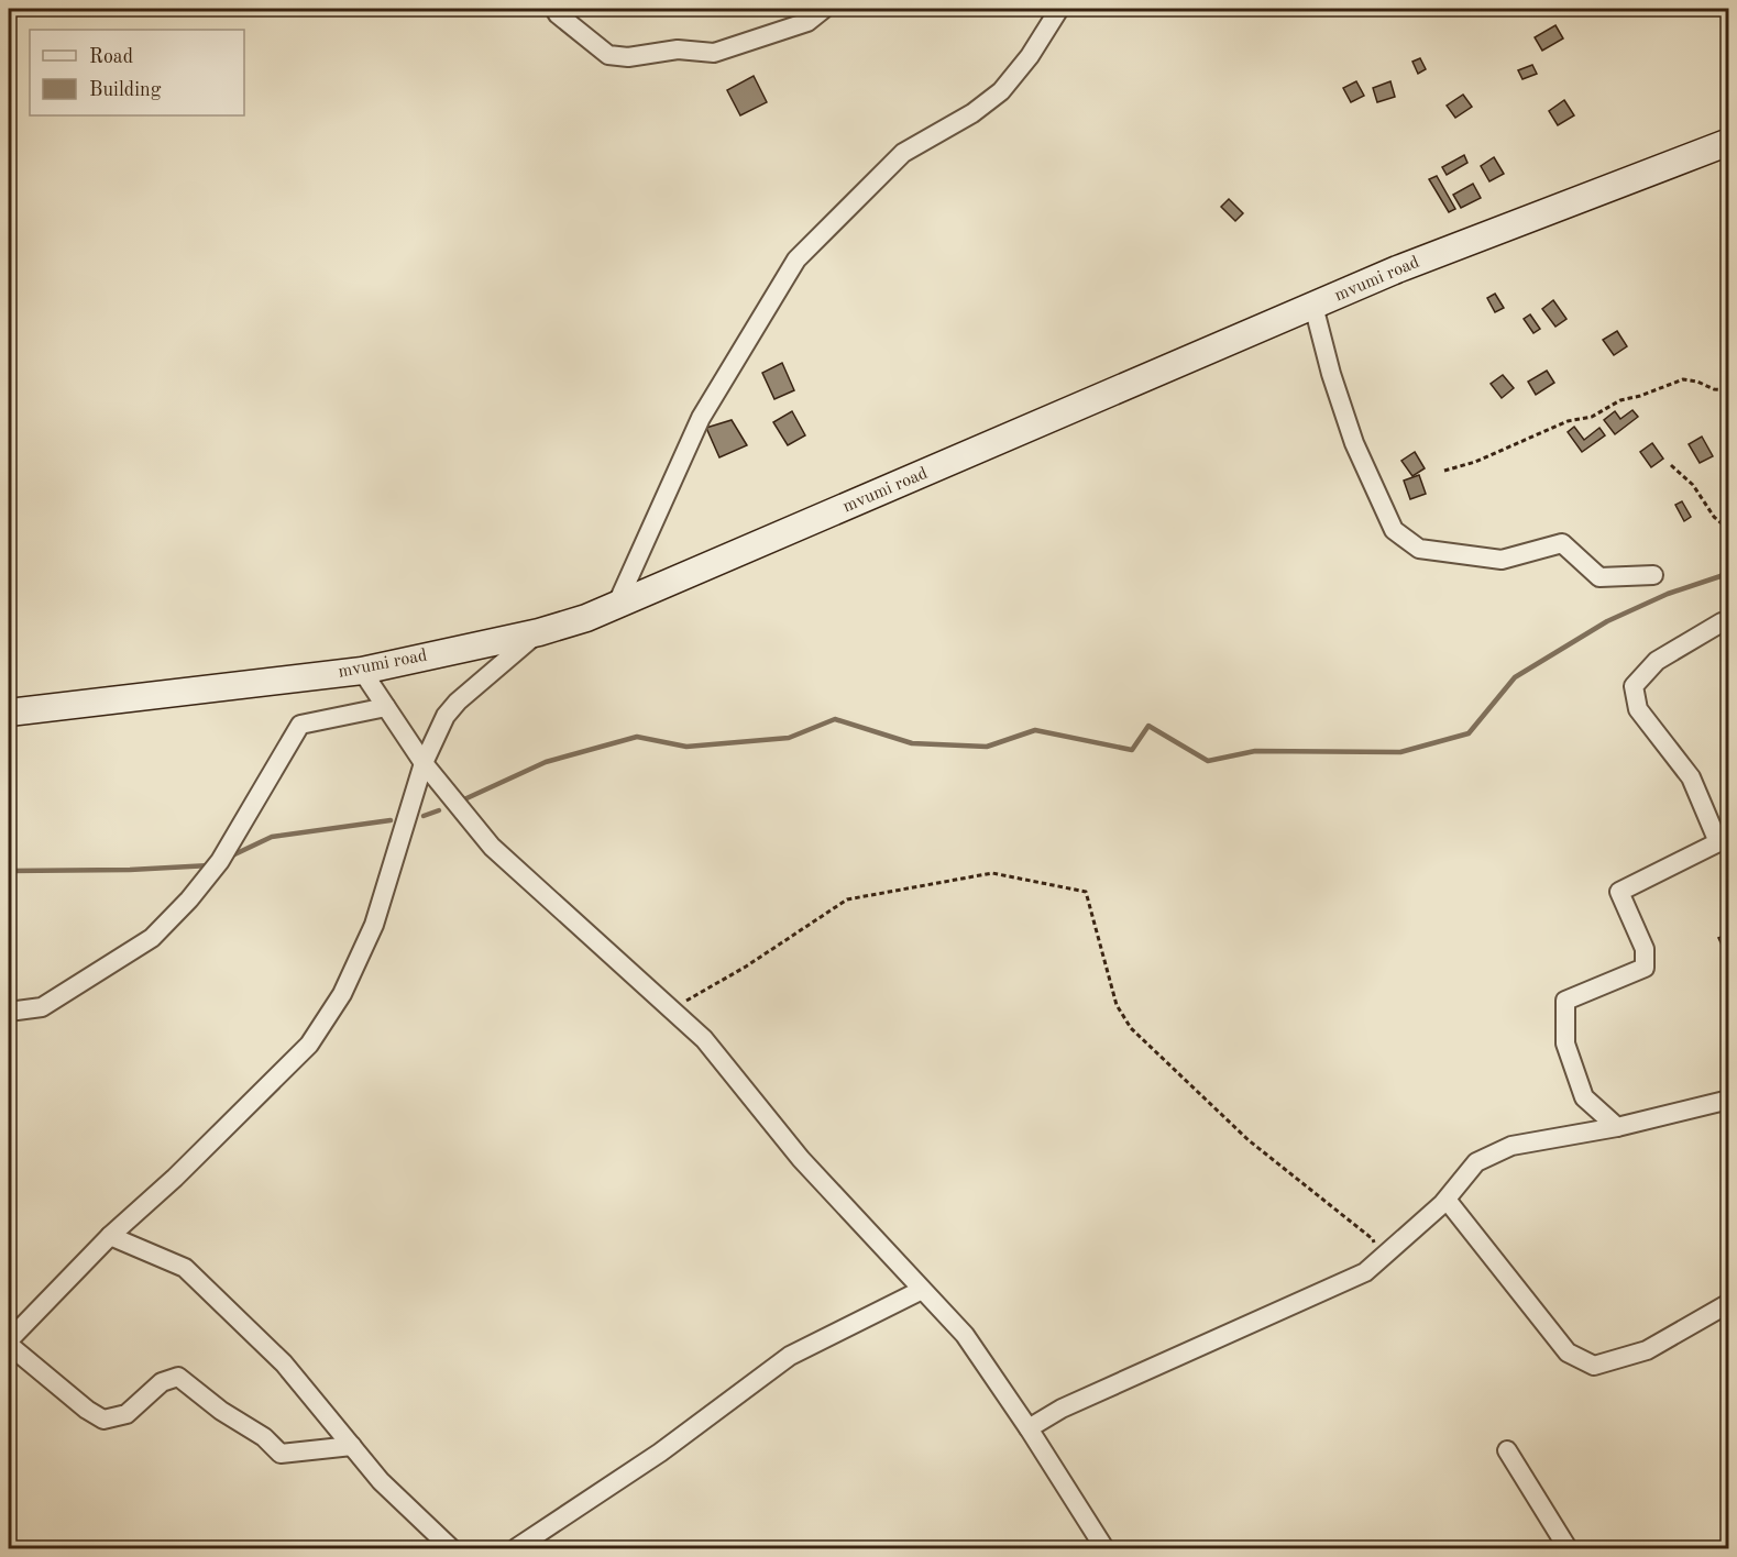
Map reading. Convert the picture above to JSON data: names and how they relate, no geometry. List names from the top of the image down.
{
  "streets": {
    "street": ["mvumi road"]
  },
  "legend": ["Road", "Building"]
}
